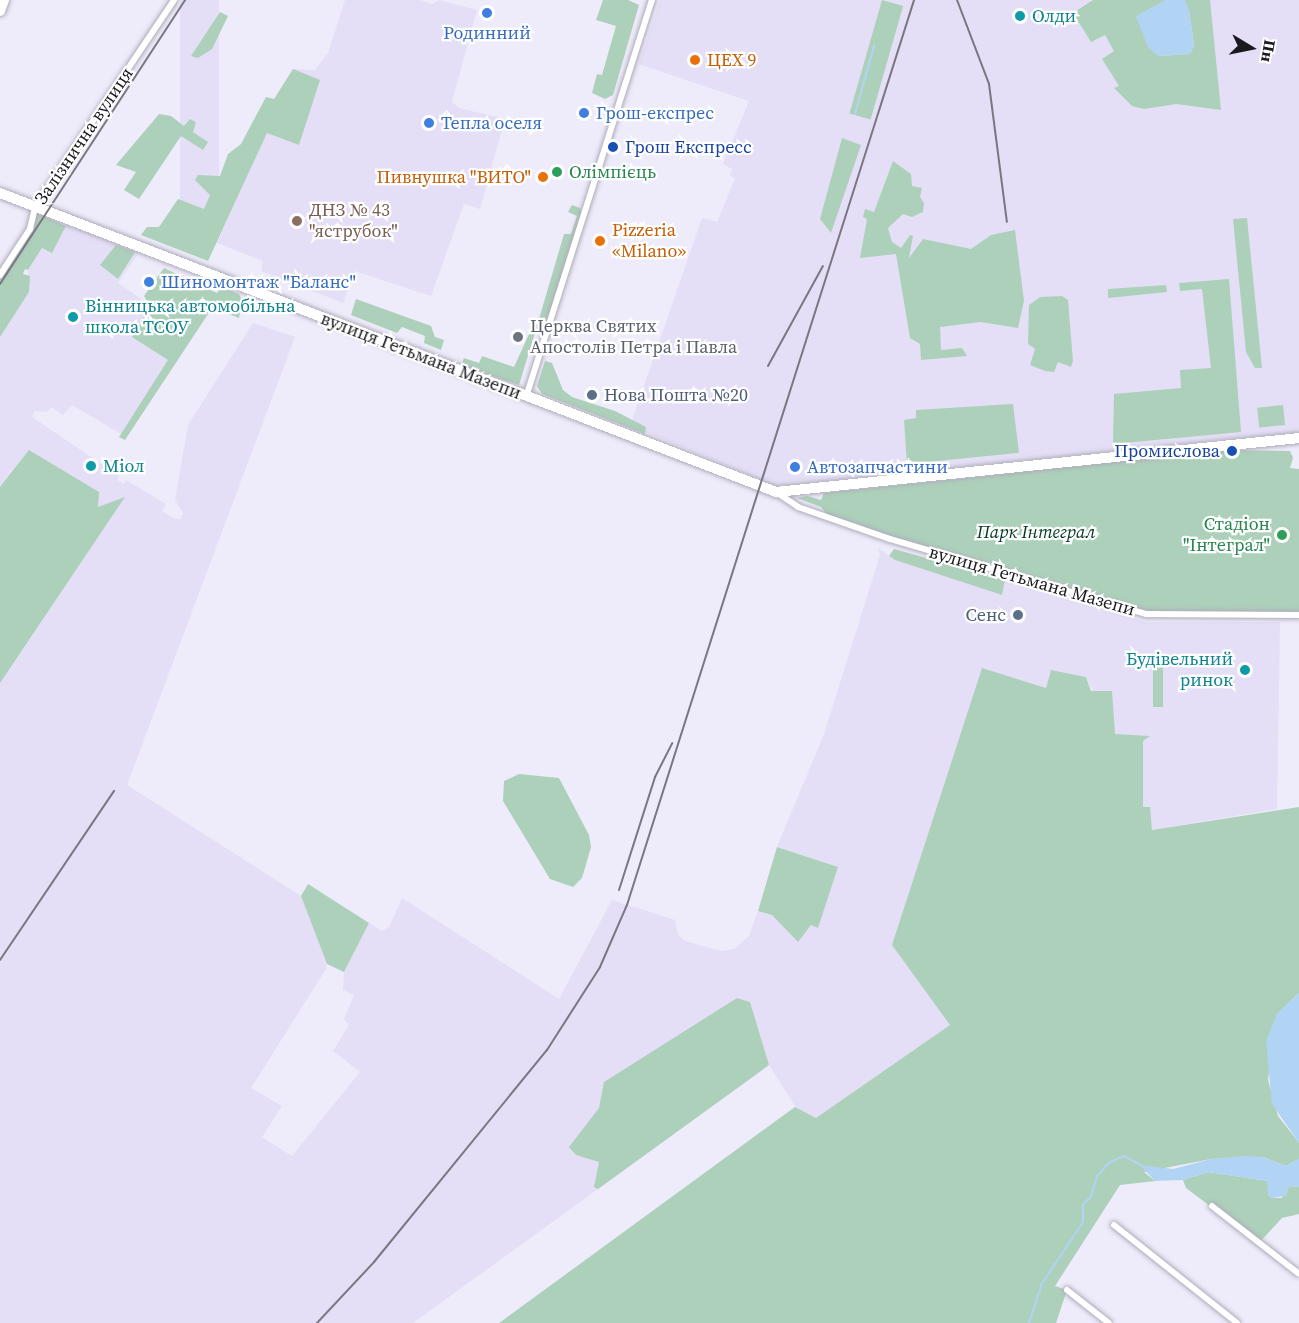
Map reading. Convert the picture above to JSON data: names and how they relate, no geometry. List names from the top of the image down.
{
  "streets": {
    "main road": ["вулиця Гетьмана Мазепи"],
    "street": ["Залізнична вулиця"]
  },
  "crossings": [
    ["Залізнична вулиця", "вулиця Гетьмана Мазепи"]
  ],
  "parks": ["Парк Інтеграл"],
  "places": [
    "Родинний",
    "Олди",
    "ЦЕХ 9",
    "Грош-експрес",
    "Тепла оселя",
    "Грош Експресс",
    "Олімпієць",
    "Пивнушка \"ВИТО\"",
    "ДНЗ № 43 \"яструбок\"",
    "Pizzeria «Milano»",
    "Шиномонтаж \"Баланс\"",
    "Вінницька автомобільна школа ТСОУ",
    "Церква Святих Апостолів Петра і Павла",
    "Нова Пошта №20",
    "Промислова",
    "Міол",
    "Автозапчастини",
    "Стадіон \"Інтеграл\"",
    "Сенс",
    "Будівельний ринок"
  ],
  "north": "right"
}
